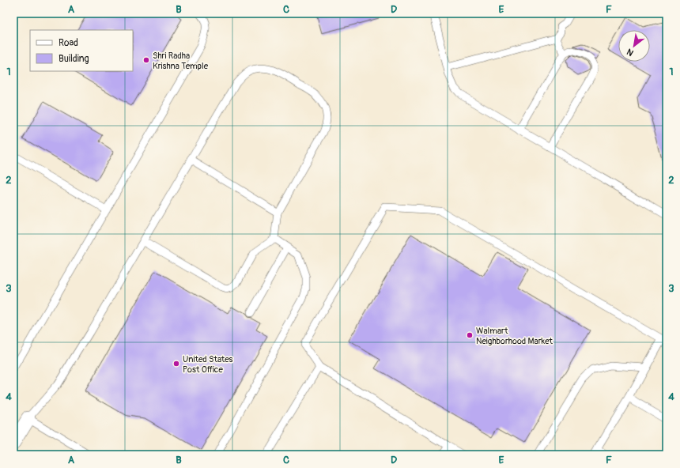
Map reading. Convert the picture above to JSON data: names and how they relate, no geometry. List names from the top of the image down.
{
  "places": ["Shri Radha Krishna Temple", "Walmart Neighborhood Market", "United States Post Office"],
  "legend": ["Road", "Building"],
  "north": "bottom left",
  "grid": {
    "columns": [
      "A",
      "B",
      "C",
      "D",
      "E",
      "F"
    ],
    "rows": [
      "1",
      "2",
      "3",
      "4"
    ]
  }
}
